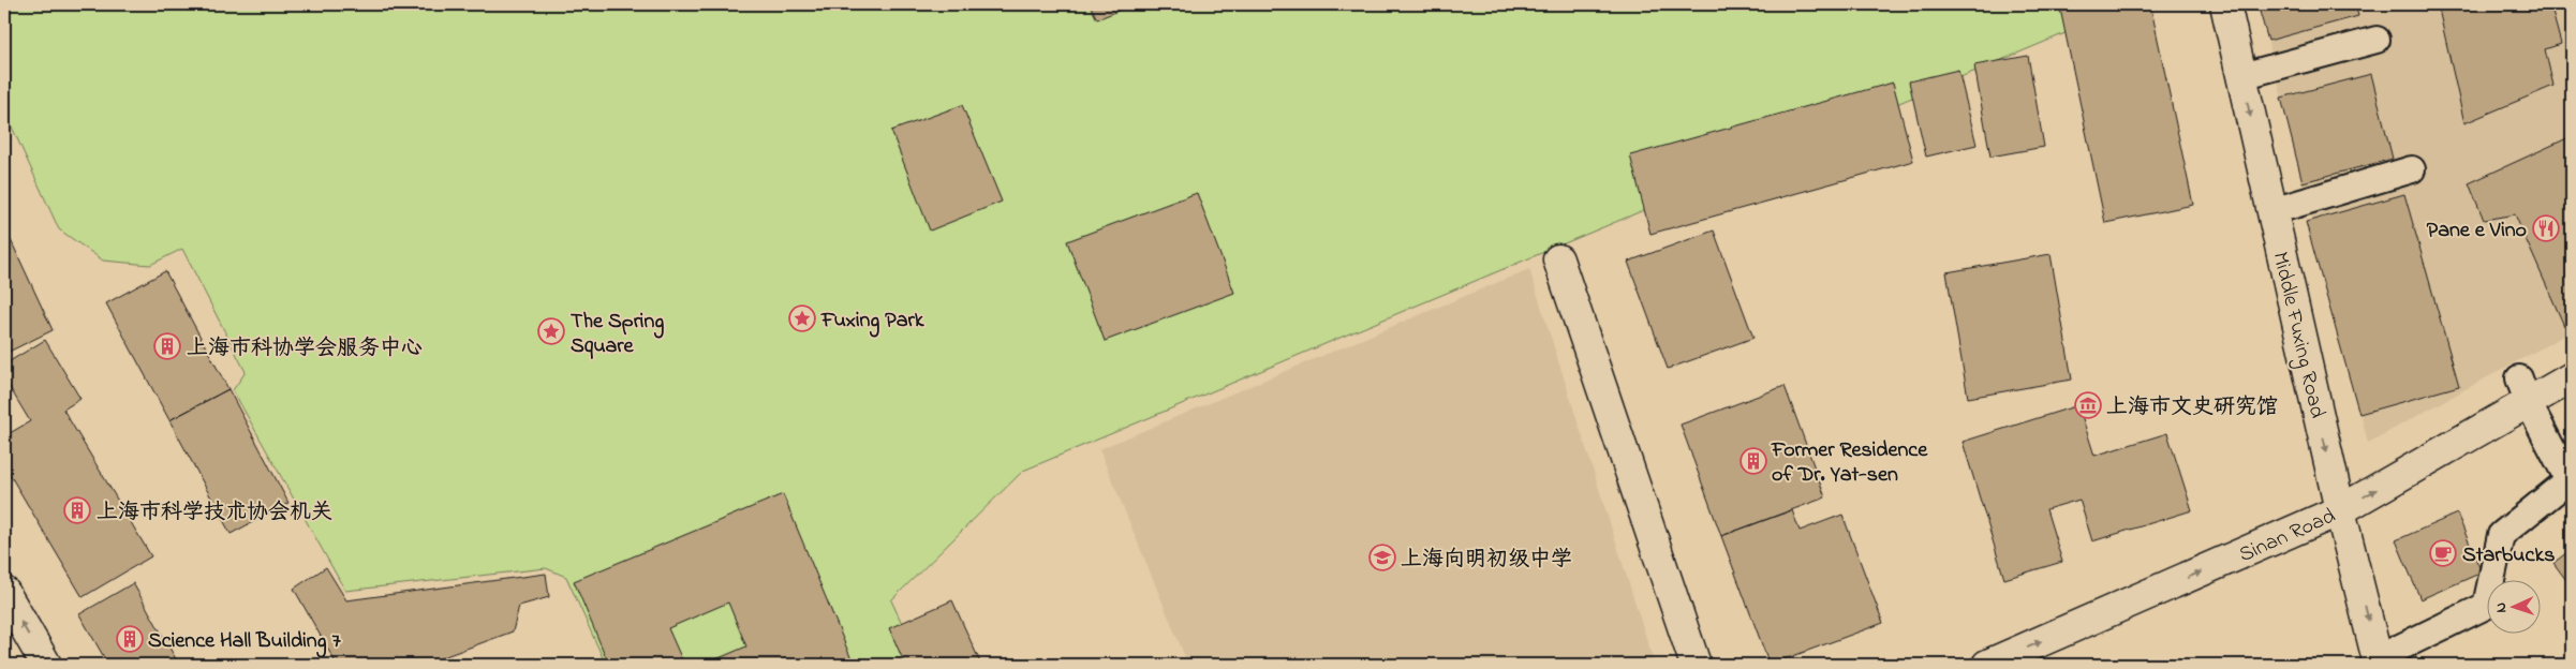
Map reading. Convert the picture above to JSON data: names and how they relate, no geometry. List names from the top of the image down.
{
  "streets": {
    "street": ["Middle Fuxing Road", "Sinan Road"]
  },
  "crossings": [
    ["Middle Fuxing Road", "Sinan Road"]
  ],
  "one_way": ["Middle Fuxing Road"],
  "places": {
    "restaurant": ["Pane e Vino"],
    "place": ["Fuxing Park", "The Spring Square"],
    "building": [
      "上海市科协学会服务中心",
      "Former Residence of Dr. Yat-sen",
      "上海市科学技术协会机关",
      "Science Hall Building 7"
    ],
    "museum": ["上海市文史研究馆"],
    "cafe": ["Starbucks"],
    "school or university": ["上海向明初级中学"]
  },
  "north": "left"
}
